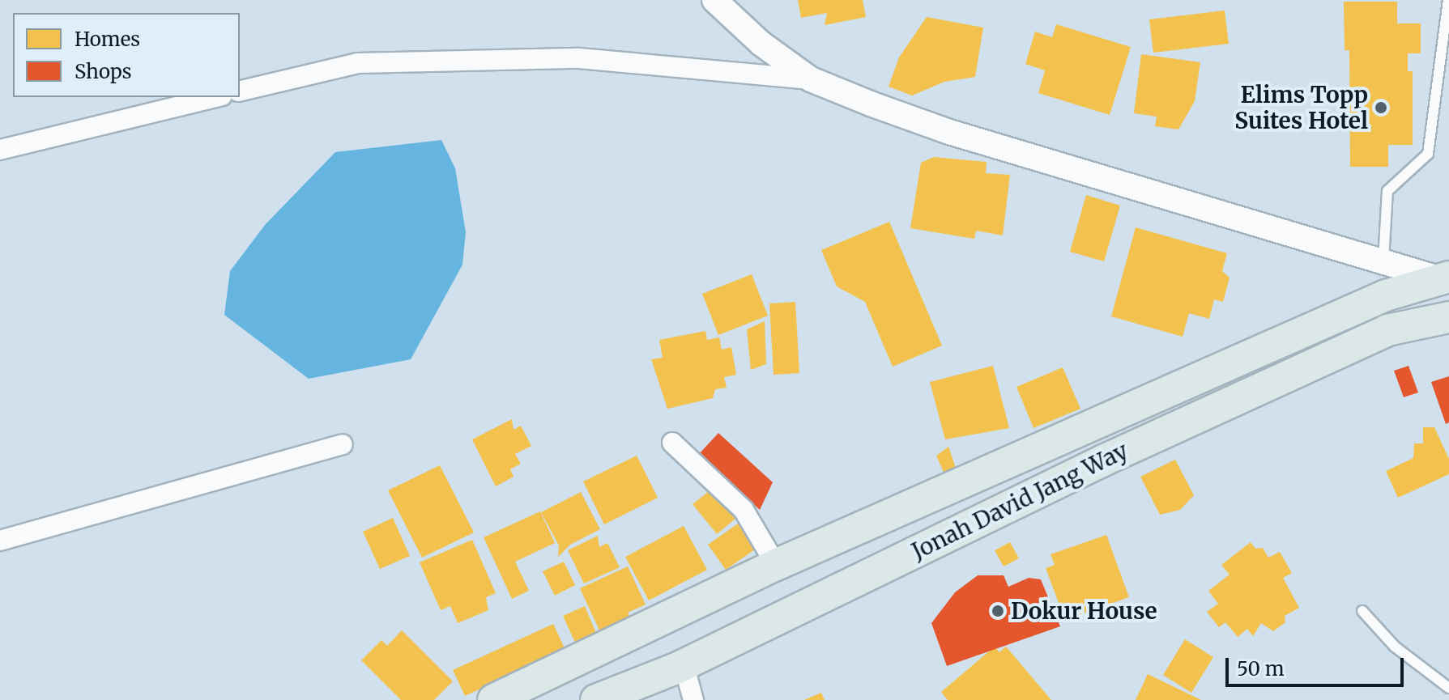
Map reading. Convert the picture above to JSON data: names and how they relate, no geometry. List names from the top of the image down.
{
  "streets": {
    "main road": ["Jonah David Jang Way"]
  },
  "places": ["Elims Topp Suites Hotel", "Dokur House"],
  "legend": ["Homes", "Shops"],
  "scale_bar": "50 m"
}
